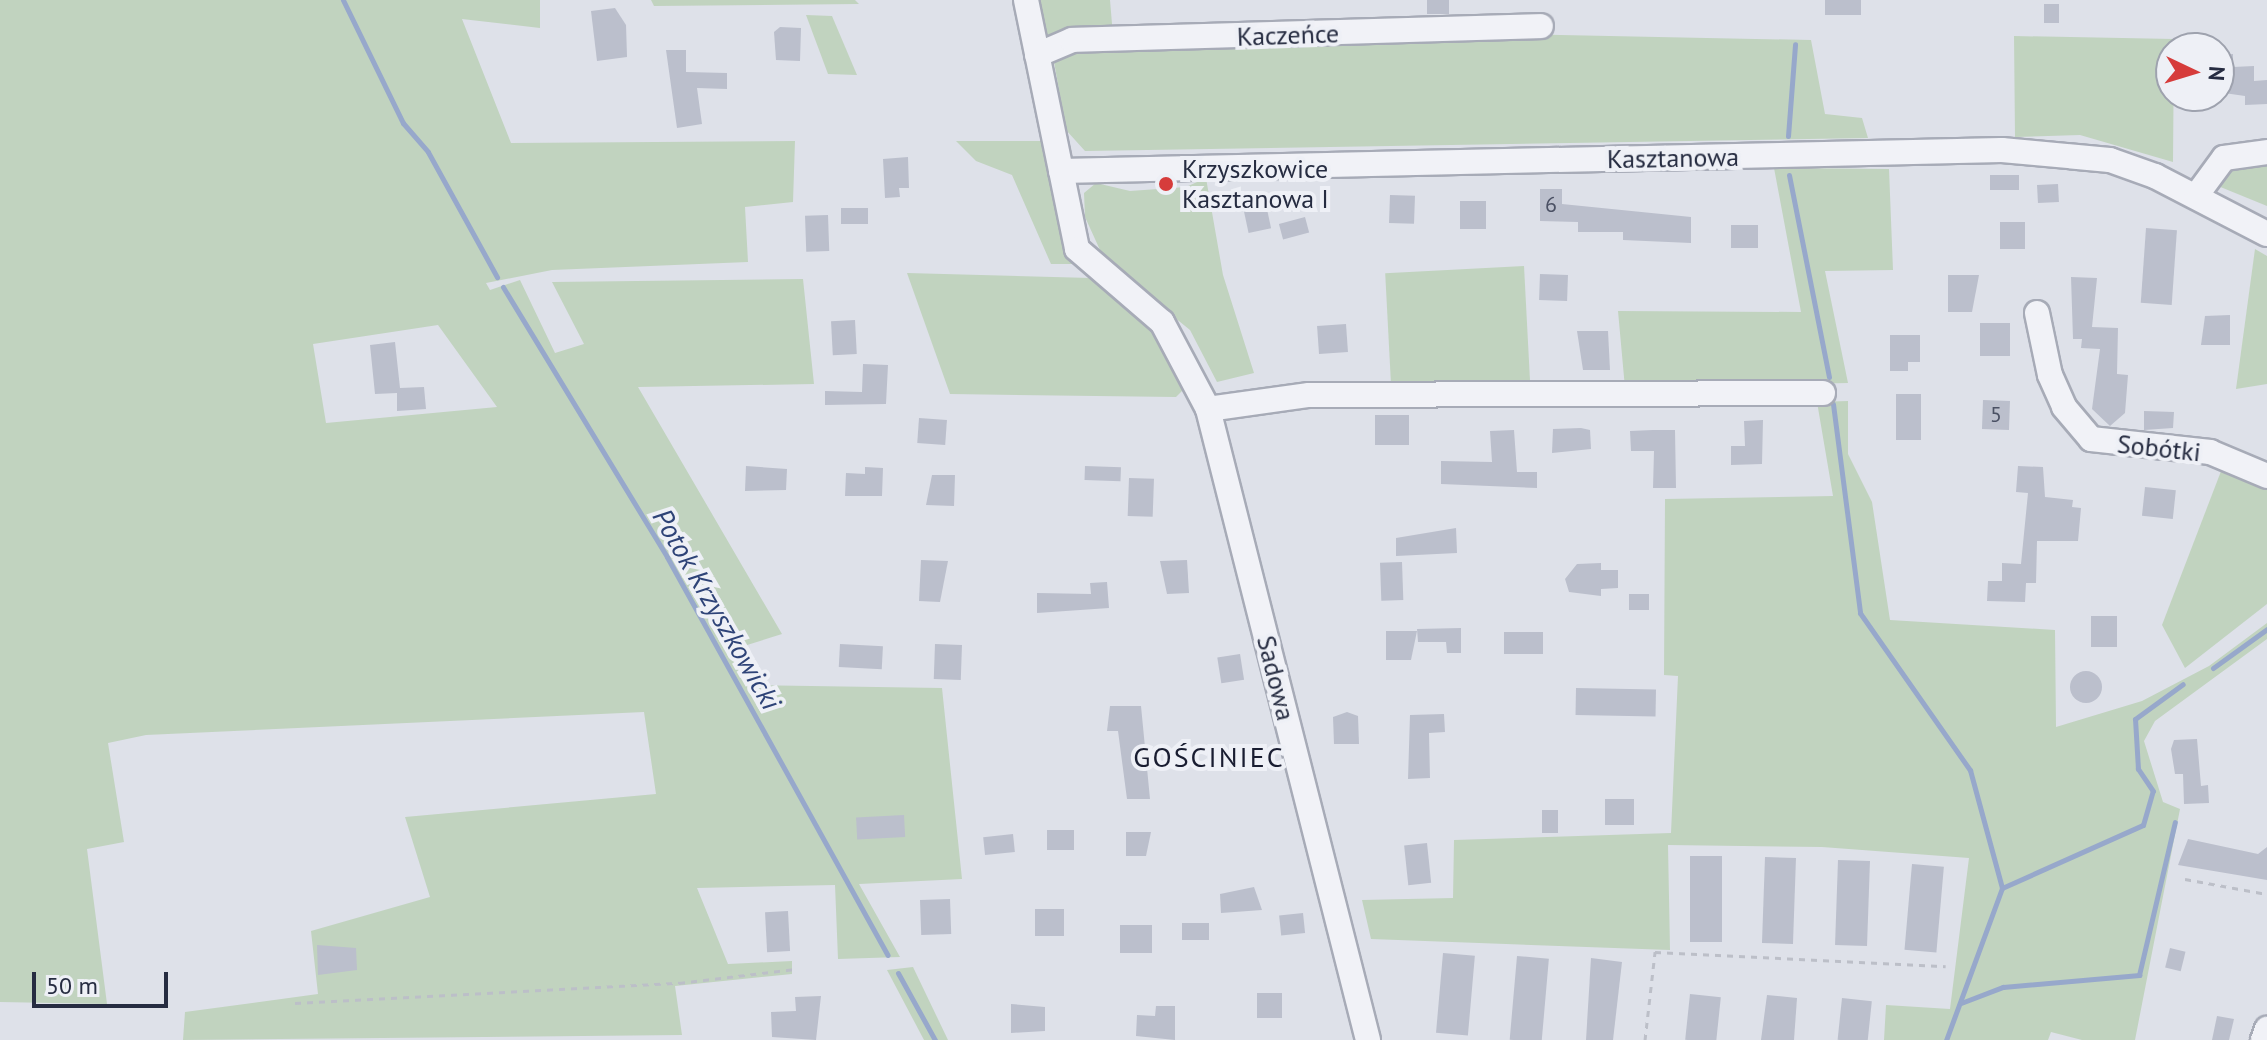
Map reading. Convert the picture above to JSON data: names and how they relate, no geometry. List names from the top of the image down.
{
  "streets": {
    "street": [
      "Kaczeńce",
      "Kasztanowa",
      "Sobótki",
      "Sadowa"
    ]
  },
  "crossings": [
    ["Kaczeńce", "Sadowa"],
    ["Kasztanowa", "Sadowa"]
  ],
  "districts": ["GOŚCINIEC"],
  "water": ["Potok Krzyszkowicki"],
  "places": ["Krzyszkowice Kasztanowa I"],
  "house_numbers": ["6", "5"],
  "scale_bar": "50 m",
  "north": "right"
}
